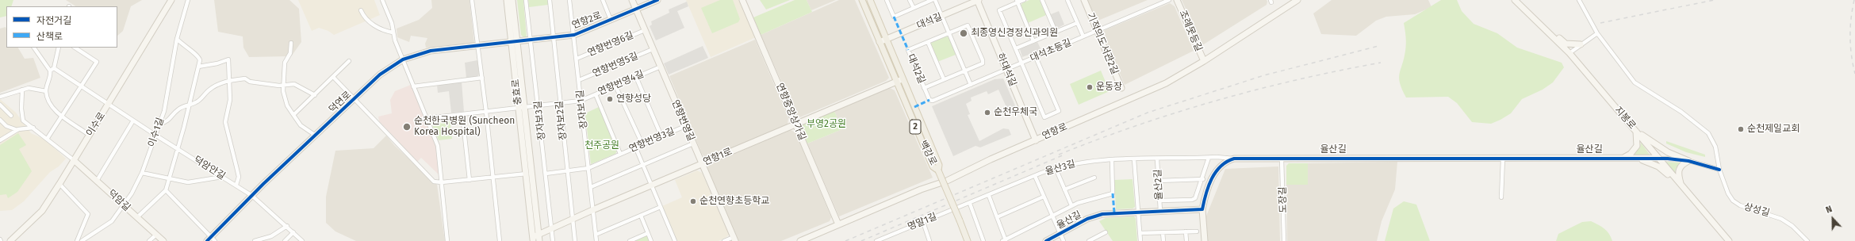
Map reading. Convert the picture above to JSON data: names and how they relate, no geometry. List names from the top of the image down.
{
  "streets": {
    "main road": ["2", "백강로"],
    "street": [
      "연향2로",
      "대석길",
      "조례못등길",
      "기적의도서관2길",
      "연향번영6길",
      "대석초등길",
      "연향번영5길",
      "대석2길",
      "하대석길",
      "연향번영4길",
      "충효로",
      "덕연로",
      "장자보1길",
      "연향중앙상가길",
      "지봉로",
      "장자보3길",
      "장자보2길",
      "연향번영길",
      "이수로",
      "연향로",
      "이수1길",
      "연향번영3길",
      "율산길",
      "연향1로",
      "덕암안길",
      "율산3길",
      "율산2길",
      "도장길",
      "덕암길",
      "상성길",
      "명말1길"
    ]
  },
  "crossings": [
    ["연향2로", "충효로"],
    ["연향2로", "덕연로"],
    ["연향2로", "장자보1길"],
    ["연향2로", "장자보3길"],
    ["연향2로", "장자보2길"],
    ["연향2로", "연향번영길"],
    ["대석길", "하대석길"],
    ["대석길", "백강로"],
    ["조례못등길", "연향로"],
    ["기적의도서관2길", "대석초등길"],
    ["연향번영6길", "장자보1길"],
    ["연향번영6길", "연향번영길"],
    ["대석초등길", "대석2길"],
    ["대석초등길", "하대석길"],
    ["연향번영5길", "장자보1길"],
    ["연향번영5길", "연향번영길"],
    ["하대석길", "연향로"],
    ["연향번영4길", "충효로"],
    ["연향번영4길", "장자보1길"],
    ["연향번영4길", "장자보3길"],
    ["연향번영4길", "장자보2길"],
    ["연향번영4길", "연향번영길"],
    ["충효로", "덕연로"],
    ["충효로", "연향1로"],
    ["덕연로", "덕암안길"],
    ["장자보1길", "연향번영3길"],
    ["장자보1길", "연향1로"],
    ["연향중앙상가길", "연향로"],
    ["연향중앙상가길", "연향1로"],
    ["지봉로", "율산길"],
    ["장자보3길", "연향번영3길"],
    ["장자보3길", "연향1로"],
    ["장자보2길", "연향번영3길"],
    ["장자보2길", "연향1로"],
    ["연향번영길", "연향번영3길"],
    ["연향번영길", "연향1로"],
    ["이수로", "덕암안길"],
    ["이수로", "덕암길"],
    ["2", "백강로"],
    ["이수1길", "덕암안길"],
    ["이수1길", "덕암길"],
    ["율산길", "율산3길"],
    ["율산길", "율산2길"],
    ["율산길", "도장길"],
    ["백강로", "연향1로"],
    ["율산3길", "율산2길"],
    ["율산3길", "명말1길"]
  ],
  "parks": ["부영2공원", "천주공원"],
  "places": [
    "최종영신경정신과의원",
    "운동장",
    "연향성당",
    "순천우체국",
    "순천한국병원 (Suncheon Korea Hospital)",
    "순천제일교회",
    "순천연향초등학교"
  ],
  "legend": ["자전거길", "산책로"],
  "north": "top"
}
